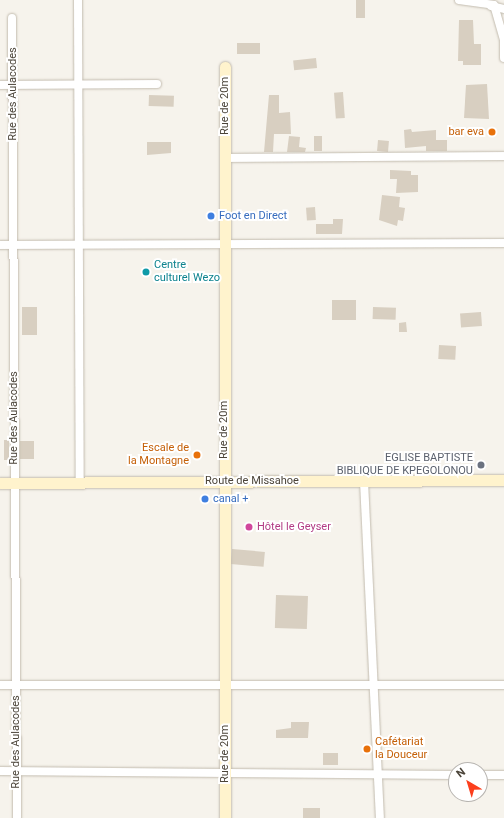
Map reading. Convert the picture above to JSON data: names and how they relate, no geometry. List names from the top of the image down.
{
  "streets": {
    "street": ["Rue des Aulacodes", "Rue de 20m", "Route de Missahoe"]
  },
  "crossings": [
    ["Rue des Aulacodes", "Route de Missahoe"],
    ["Rue de 20m", "Route de Missahoe"]
  ],
  "places": [
    "bar eva",
    "Foot en Direct",
    "Centre culturel Wezo",
    "Escale de la Montagne",
    "EGLISE BAPTISTE BIBLIQUE DE KPEGOLONOU",
    "canal +",
    "Hôtel le Geyser",
    "Cafétariat la Douceur"
  ],
  "north": "top left"
}
